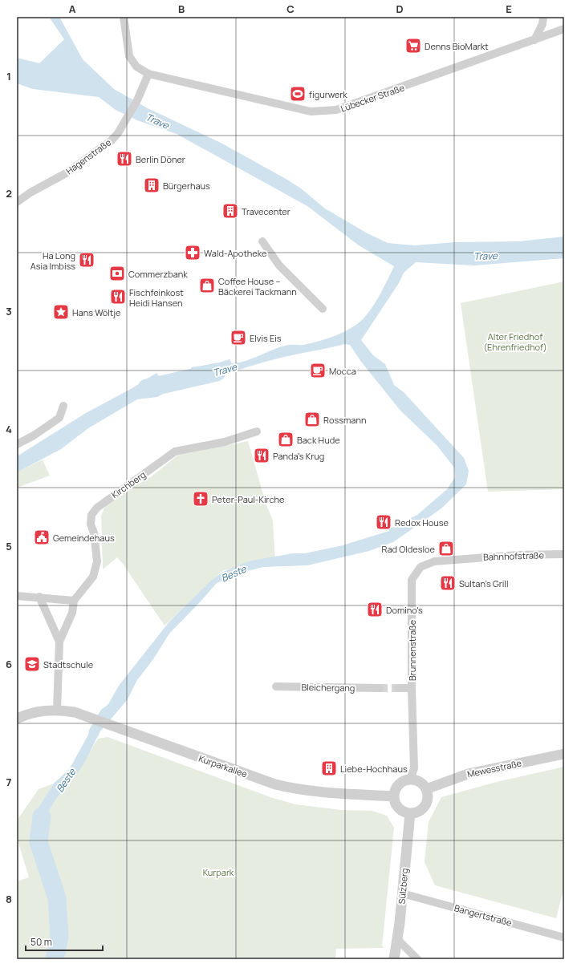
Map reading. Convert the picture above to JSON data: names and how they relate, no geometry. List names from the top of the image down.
{
  "streets": {
    "street": [
      "Lübecker Straße",
      "Hagenstraße",
      "Kirchberg",
      "Bahnhofstraße",
      "Brunnenstraße",
      "Bleichergang",
      "Kurparkallee",
      "Mewesstraße",
      "Sülzberg",
      "Bangertstraße"
    ]
  },
  "crossings": [
    ["Lübecker Straße", "Hagenstraße"],
    ["Bahnhofstraße", "Brunnenstraße"],
    ["Brunnenstraße", "Kurparkallee"],
    ["Brunnenstraße", "Mewesstraße"],
    ["Brunnenstraße", "Sülzberg"],
    ["Kurparkallee", "Mewesstraße"],
    ["Kurparkallee", "Sülzberg"],
    ["Mewesstraße", "Sülzberg"],
    ["Sülzberg", "Bangertstraße"]
  ],
  "water": ["Trave", "Beste"],
  "parks": ["Alter Friedhof (Ehrenfriedhof)", "Kurpark"],
  "places": {
    "supermarket": ["Denns BioMarkt"],
    "sports": ["figurwerk"],
    "restaurant": [
      "Berlin Döner",
      "Ha Long Asia Imbiss",
      "Fischfeinkost Heidi Hansen",
      "Panda's Krug",
      "Redox House",
      "Sultan's Grill",
      "Domino's"
    ],
    "building": ["Bürgerhaus", "Travecenter", "Liebe-Hochhaus"],
    "pharmacy": ["Wald-Apotheke"],
    "bank": ["Commerzbank"],
    "shop": [
      "Coffee House – Bäckerei Tackmann",
      "Rossmann",
      "Back Hude",
      "Rad Oldesloe"
    ],
    "place": ["Hans Wöltje"],
    "cafe": ["Elvis Eis", "Mocca"],
    "church": ["Peter-Paul-Kirche"],
    "public building": ["Gemeindehaus"],
    "school or university": ["Stadtschule"]
  },
  "scale_bar": "50 m",
  "grid": {
    "columns": [
      "A",
      "B",
      "C",
      "D",
      "E"
    ],
    "rows": [
      "1",
      "2",
      "3",
      "4",
      "5",
      "6",
      "7",
      "8"
    ]
  }
}
